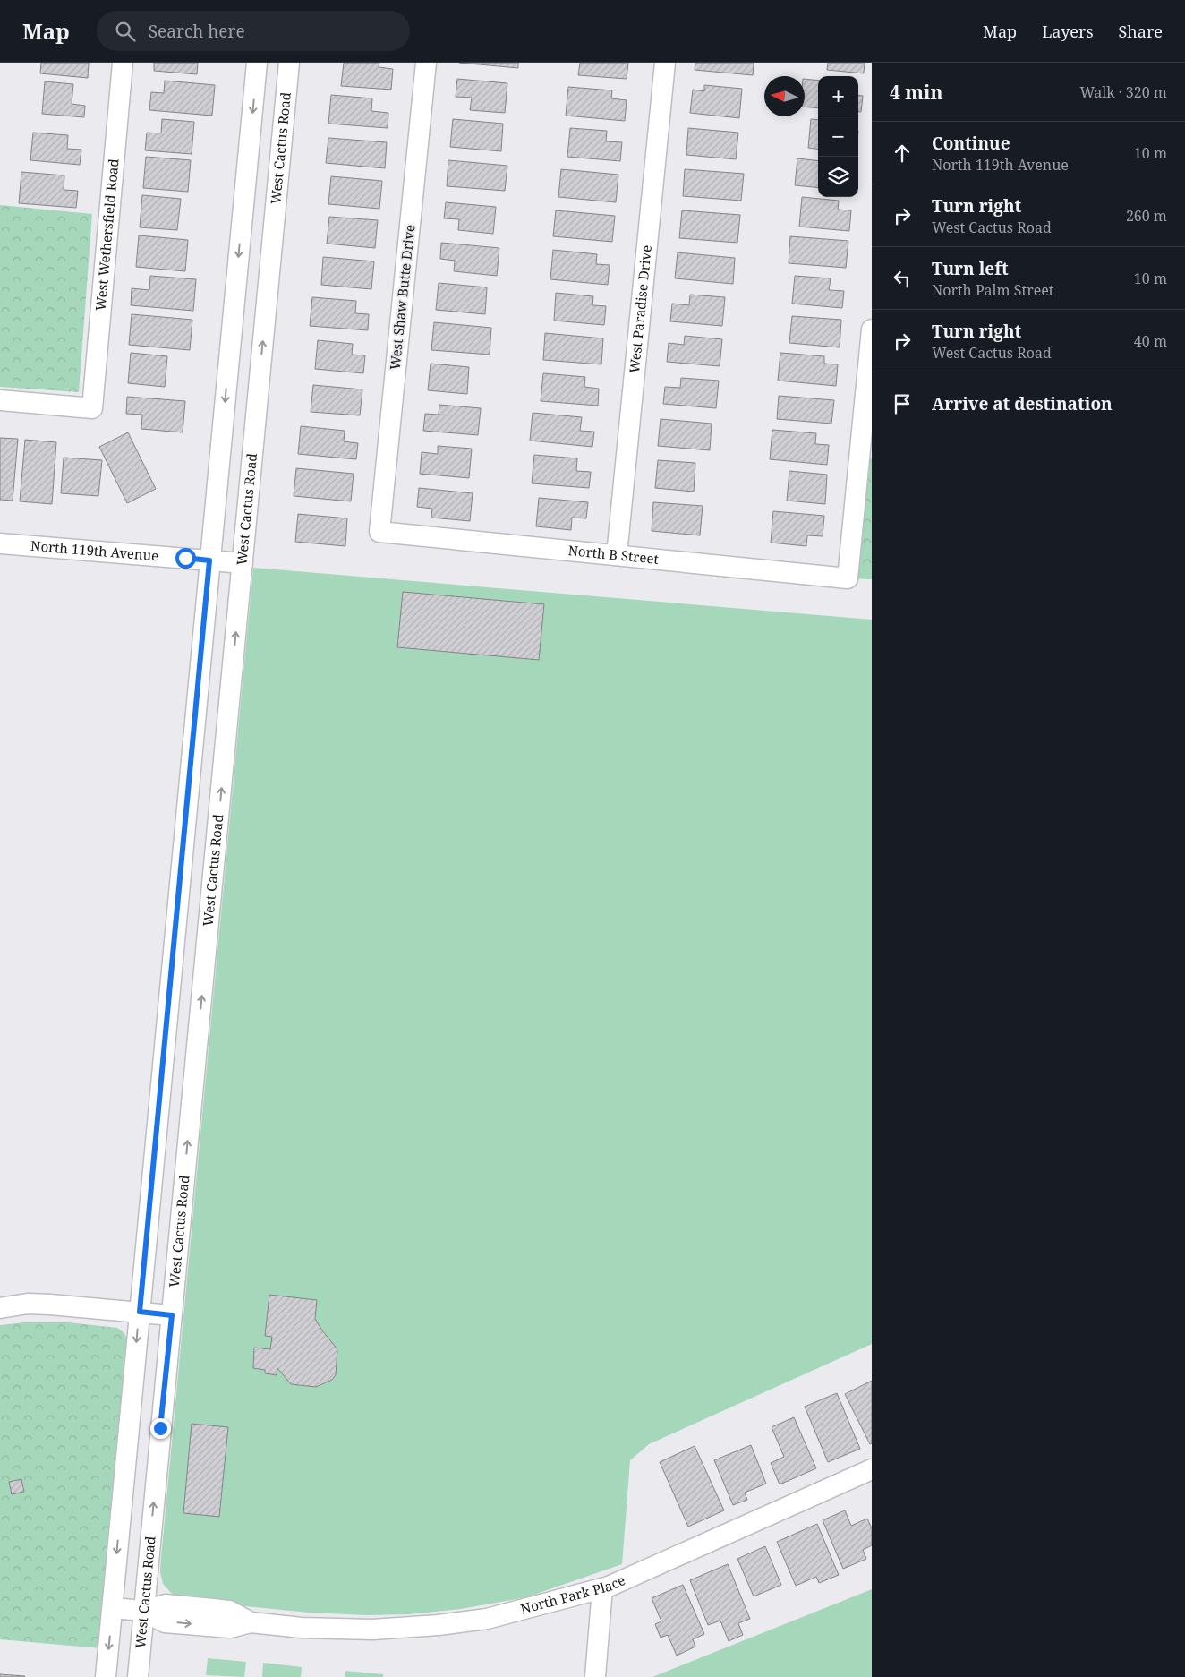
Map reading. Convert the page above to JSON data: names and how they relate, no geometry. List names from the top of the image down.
{
  "streets": {
    "street": [
      "West Cactus Road",
      "West Wethersfield Road",
      "West Shaw Butte Drive",
      "West Paradise Drive",
      "North 119th Avenue",
      "North B Street",
      "North Park Place"
    ]
  },
  "crossings": [
    ["West Cactus Road", "North 119th Avenue"],
    ["West Cactus Road", "North Park Place"],
    ["West Shaw Butte Drive", "North B Street"],
    ["West Paradise Drive", "North B Street"]
  ],
  "north": "left",
  "page": {
    "header": "Map",
    "search": "Search here",
    "nav": ["Map", "Layers", "Share"],
    "heading": ["4 min", "Walk · 320 m"],
    "map_buttons": ["+", "−"],
    "list": [
      ["Continue", "North 119th Avenue", "10 m"],
      ["Turn right", "West Cactus Road", "260 m"],
      ["Turn left", "North Palm Street", "10 m"],
      ["Turn right", "West Cactus Road", "40 m"],
      "Arrive at destination"
    ]
  }
}
